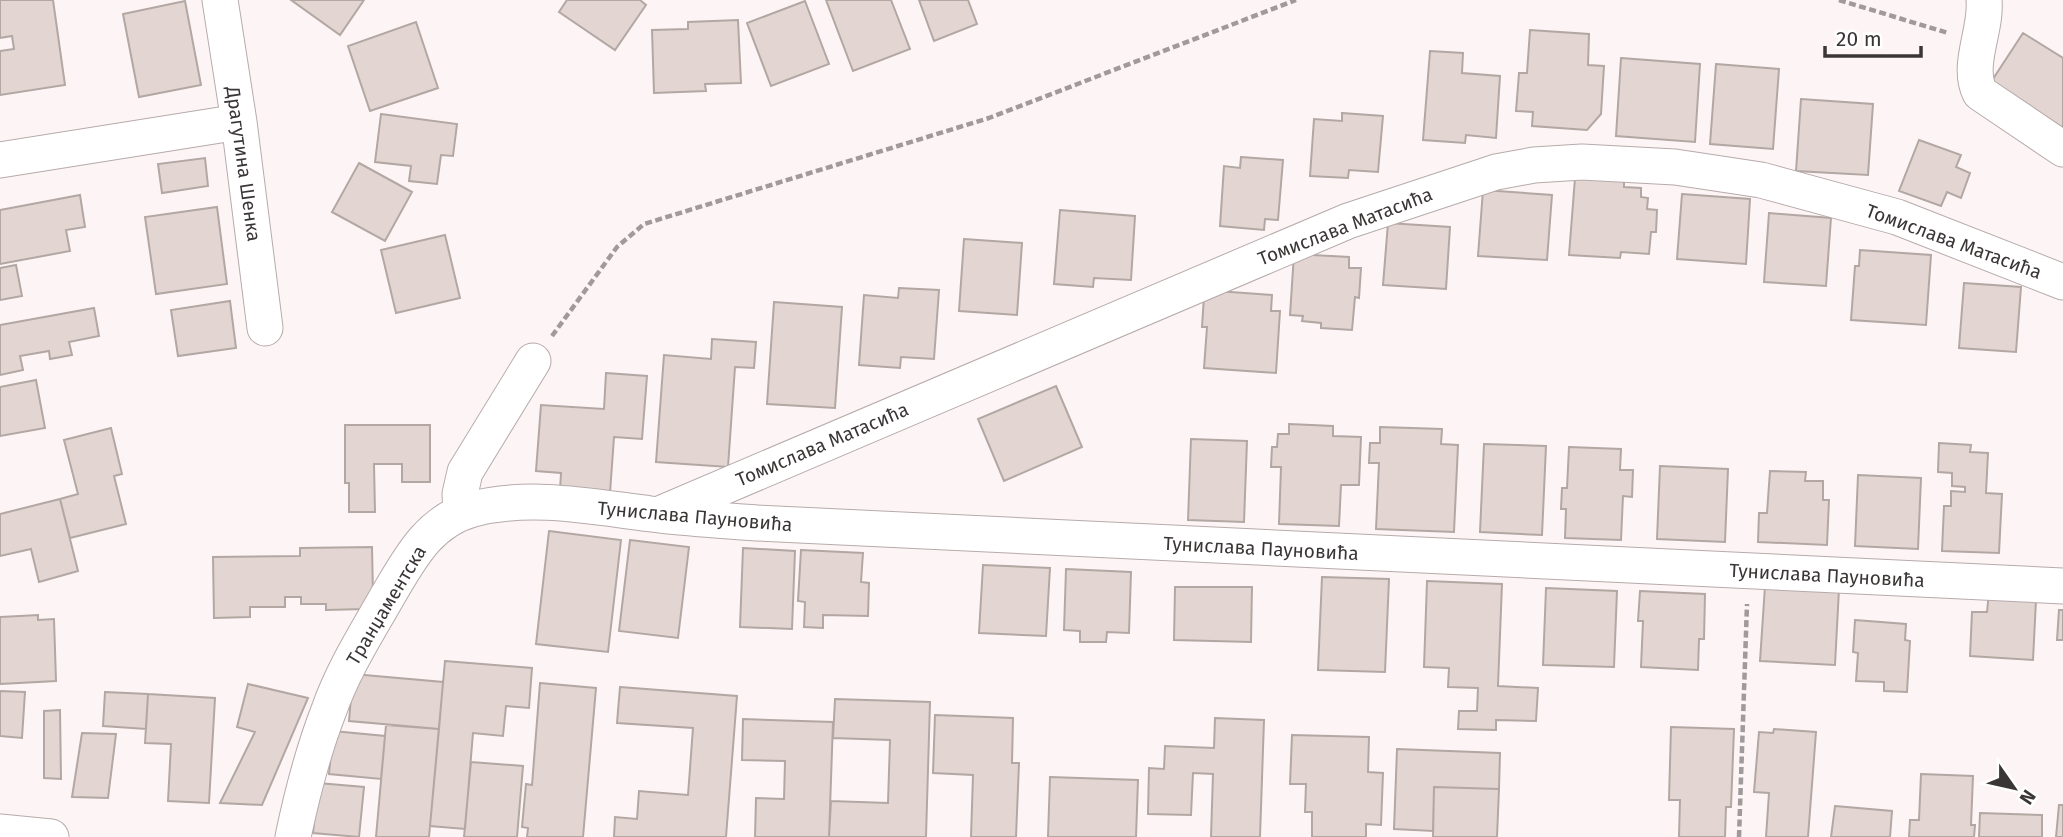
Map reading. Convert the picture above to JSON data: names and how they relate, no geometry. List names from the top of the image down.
{
  "streets": {
    "street": [
      "Драгутина Шенка",
      "Томислава Матасића",
      "Тунислава Пауновића",
      "Транџаментска"
    ]
  },
  "crossings": [
    ["Томислава Матасића", "Тунислава Пауновића"],
    ["Тунислава Пауновића", "Транџаментска"]
  ],
  "scale_bar": "20 m",
  "north": "bottom right"
}
